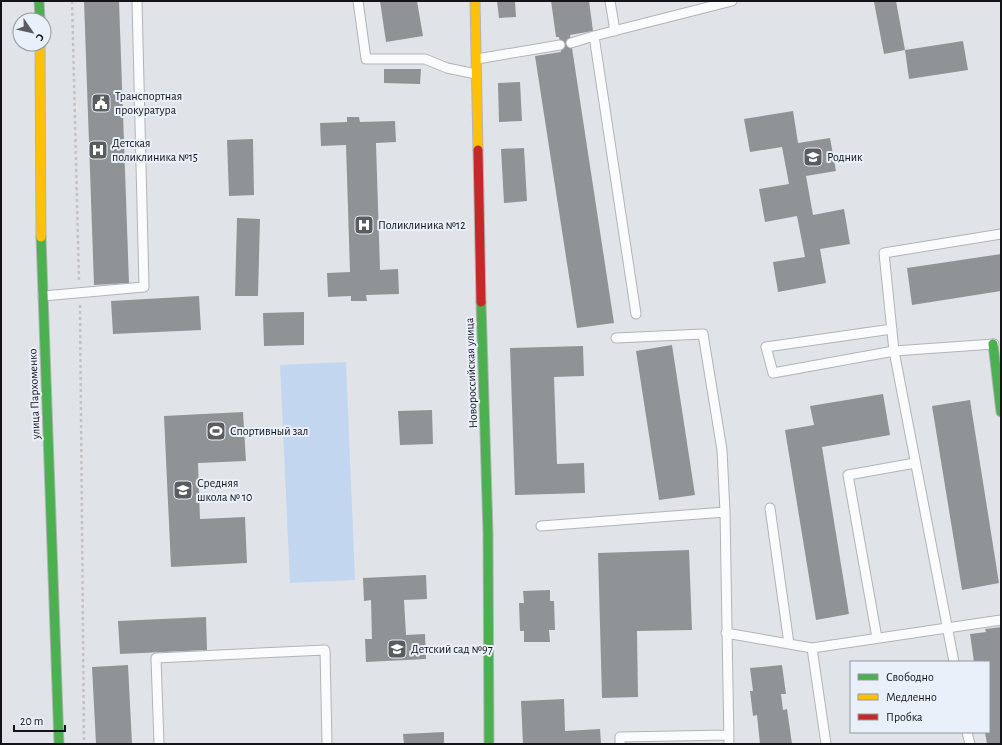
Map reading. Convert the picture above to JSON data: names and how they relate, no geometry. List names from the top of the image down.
{
  "streets": {
    "street": ["Новороссийская улица", "улица Пархоменко"]
  },
  "places": {
    "public building": ["Транспортная прокуратура"],
    "hospital": ["Детская поликлиника №15", "Поликлиника №12"],
    "school or university": ["Родник", "Средняя школа № 10", "Детский сад №97"],
    "sports": ["Спортивный зал"]
  },
  "legend": ["Свободно", "Медленно", "Пробка"],
  "scale_bar": "20 m",
  "north": "bottom right"
}
